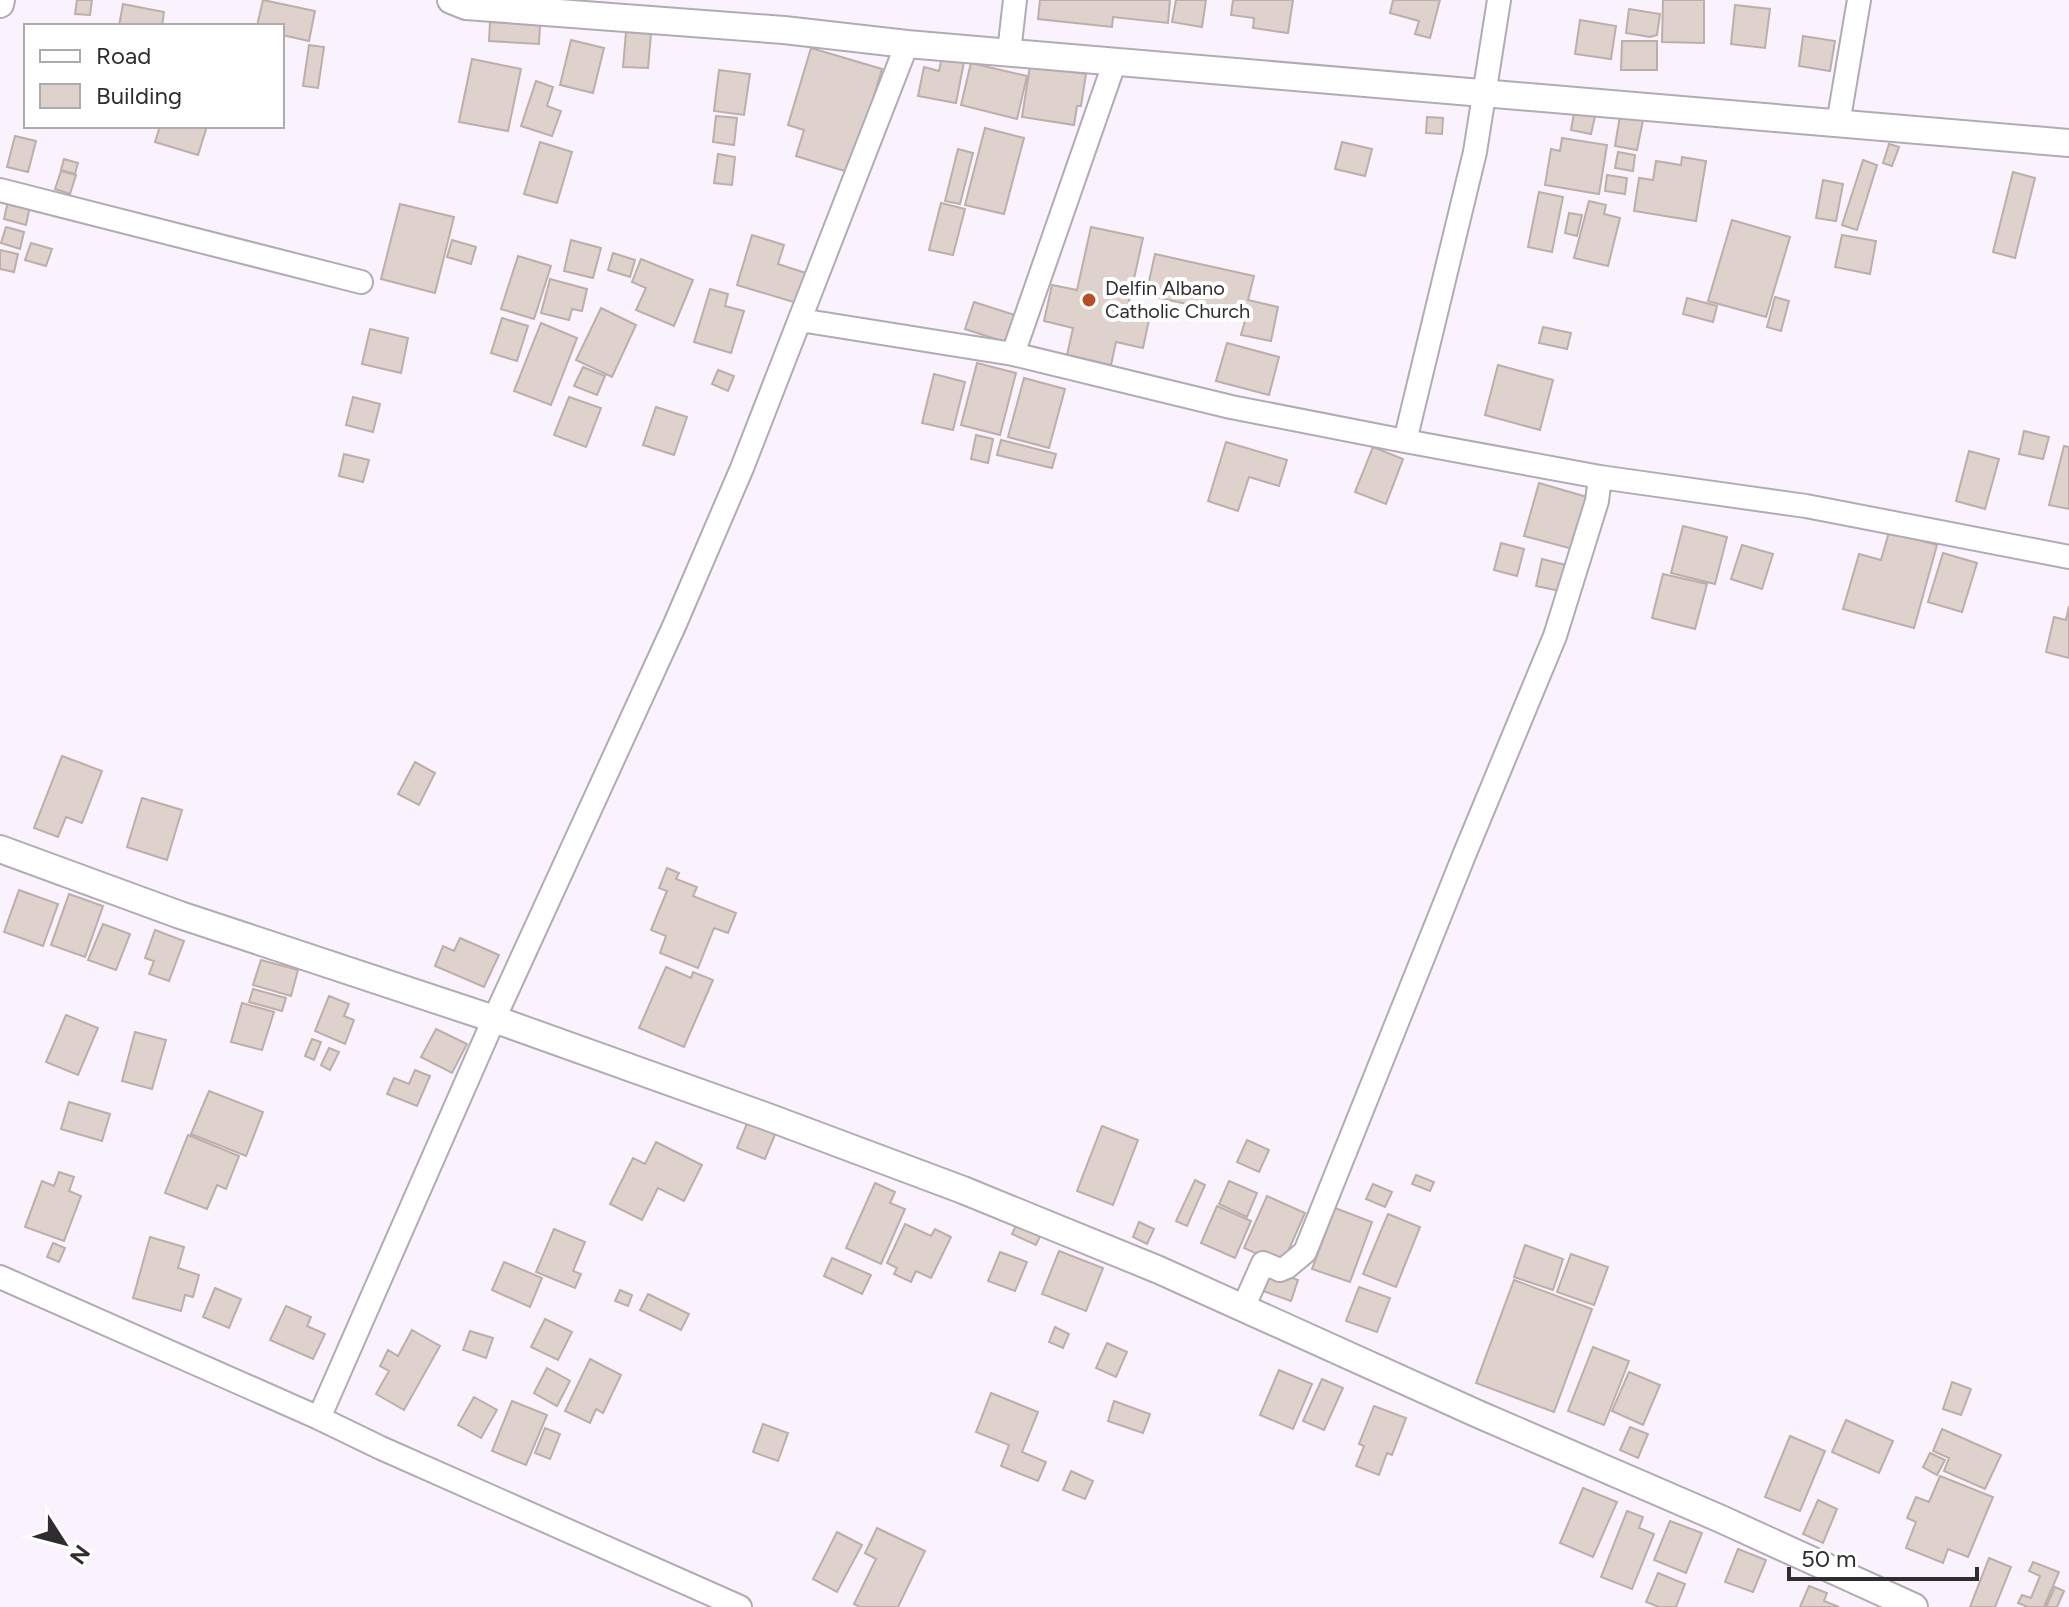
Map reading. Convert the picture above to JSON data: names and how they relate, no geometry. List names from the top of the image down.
{
  "places": ["Delfin Albano Catholic Church"],
  "legend": ["Road", "Building"],
  "scale_bar": "50 m",
  "north": "bottom right"
}
